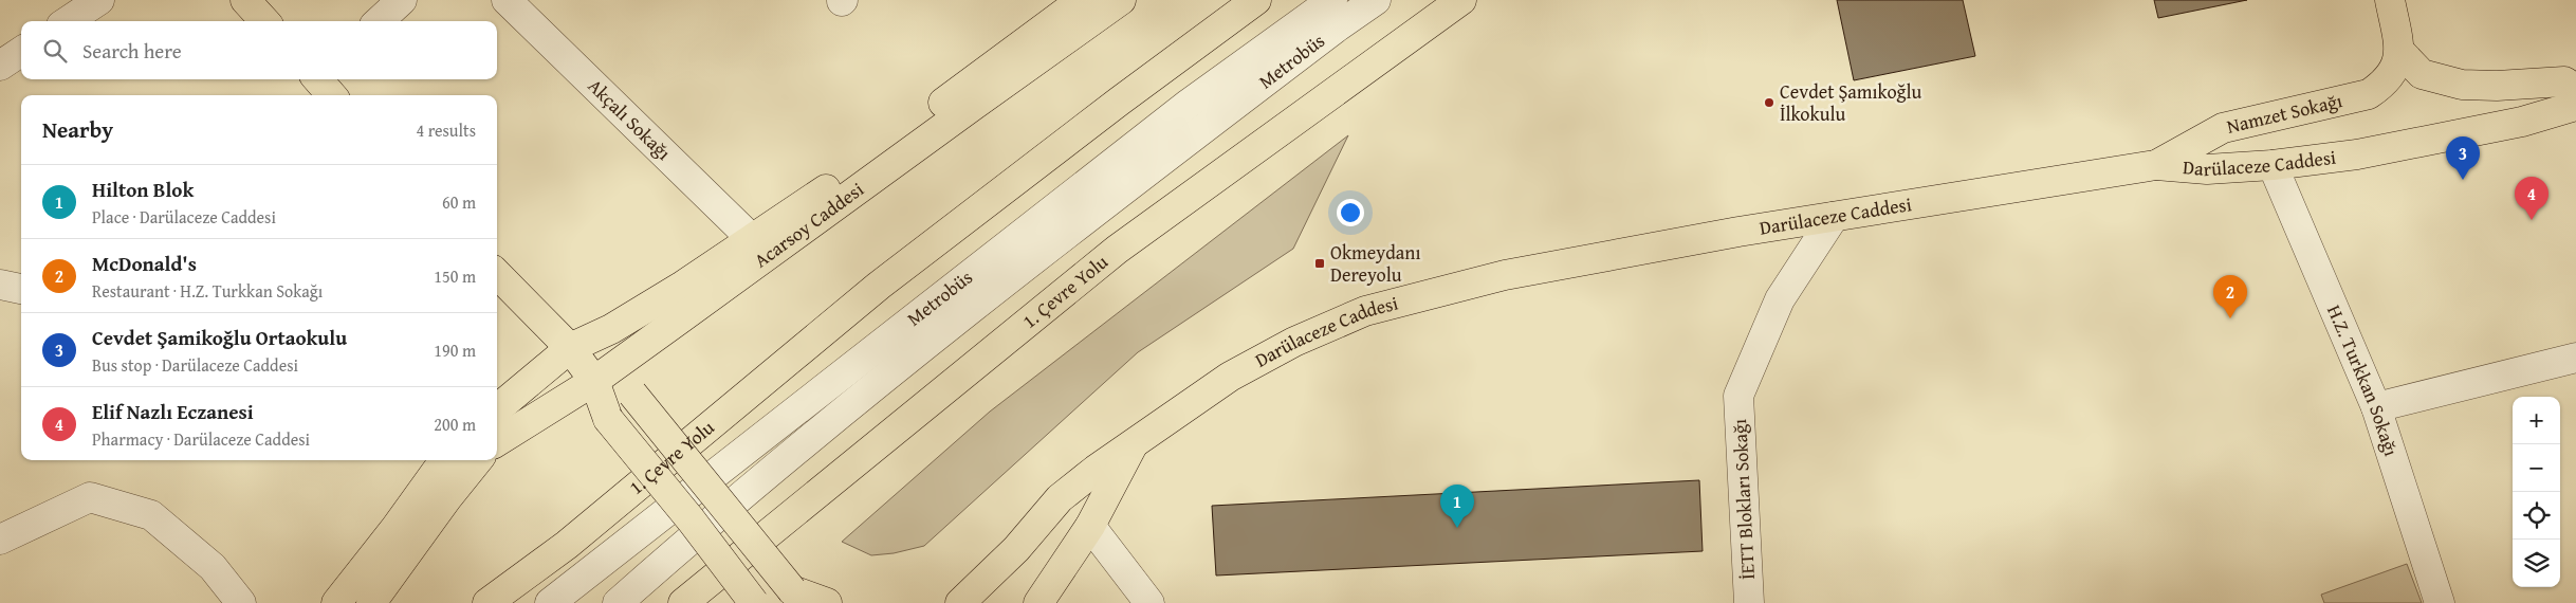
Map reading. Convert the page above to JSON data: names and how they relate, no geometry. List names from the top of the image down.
{
  "streets": {
    "main road": [
      "Namzet Sokağı",
      "Darülaceze Caddesi",
      "Acarsoy Caddesi",
      "1. Çevre Yolu"
    ],
    "street": [
      "Metrobüs",
      "Akçalı Sokağı",
      "H.Z. Turkkan Sokağı",
      "İETT Blokları Sokağı"
    ]
  },
  "crossings": [
    ["Namzet Sokağı", "Darülaceze Caddesi"],
    ["Akçalı Sokağı", "Acarsoy Caddesi"],
    ["Darülaceze Caddesi", "H.Z. Turkkan Sokağı"],
    ["Darülaceze Caddesi", "İETT Blokları Sokağı"]
  ],
  "places": {
    "other": ["Cevdet Şamıkoğlu İlkokulu"],
    "transit": ["Okmeydanı Dereyolu"]
  },
  "page": {
    "search": "Search here",
    "heading": ["Nearby", "4 results"],
    "pins": [
      "3",
      "4",
      "2",
      "1"
    ],
    "list": [
      {
        "mark": "1",
        "name": "Hilton Blok",
        "note": "Place · Darülaceze Caddesi",
        "value": "60 m"
      },
      {
        "mark": "2",
        "name": "McDonald's",
        "note": "Restaurant · H.Z. Turkkan Sokağı",
        "value": "150 m"
      },
      {
        "mark": "3",
        "name": "Cevdet Şamikoğlu Ortaokulu",
        "note": "Bus stop · Darülaceze Caddesi",
        "value": "190 m"
      },
      {
        "mark": "4",
        "name": "Elif Nazlı Eczanesi",
        "note": "Pharmacy · Darülaceze Caddesi",
        "value": "200 m"
      }
    ],
    "map_buttons": ["+", "−"]
  }
}
